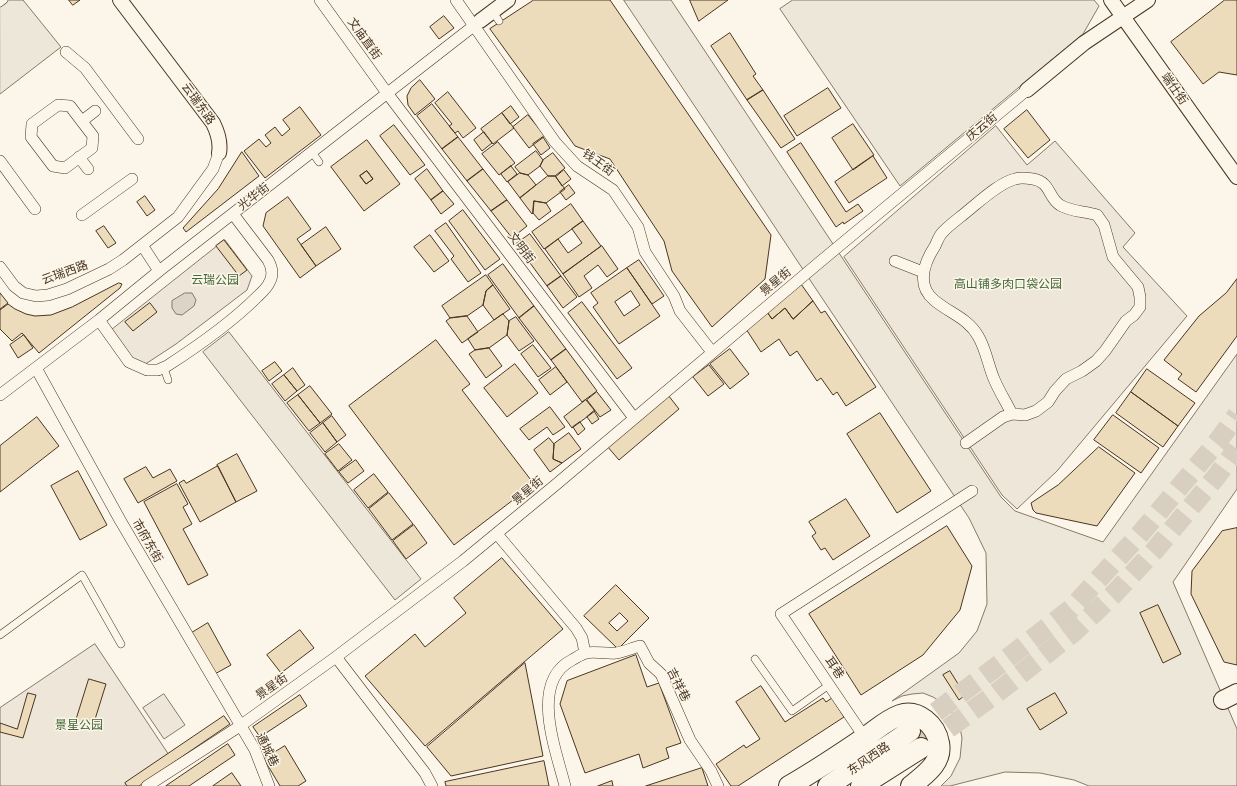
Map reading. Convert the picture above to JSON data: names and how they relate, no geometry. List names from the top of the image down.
{
  "streets": {
    "main road": ["东风西路"],
    "street": [
      "文庙直街",
      "端仕街",
      "云瑞东路",
      "庆云街",
      "钱王街",
      "光华街",
      "文明街",
      "云瑞西路",
      "景星街",
      "市府东街",
      "耳巷",
      "吉祥巷",
      "通城巷"
    ]
  },
  "crossings": [
    ["文庙直街", "光华街"],
    ["文庙直街", "文明街"],
    ["端仕街", "庆云街"],
    ["云瑞东路", "云瑞西路"],
    ["庆云街", "景星街"],
    ["钱王街", "光华街"],
    ["钱王街", "景星街"],
    ["光华街", "文明街"],
    ["光华街", "市府东街"],
    ["文明街", "景星街"],
    ["景星街", "市府东街"],
    ["景星街", "通城巷"],
    ["市府东街", "通城巷"]
  ],
  "parks": ["云瑞公园", "高山铺多肉口袋公园", "景星公园"]
}
